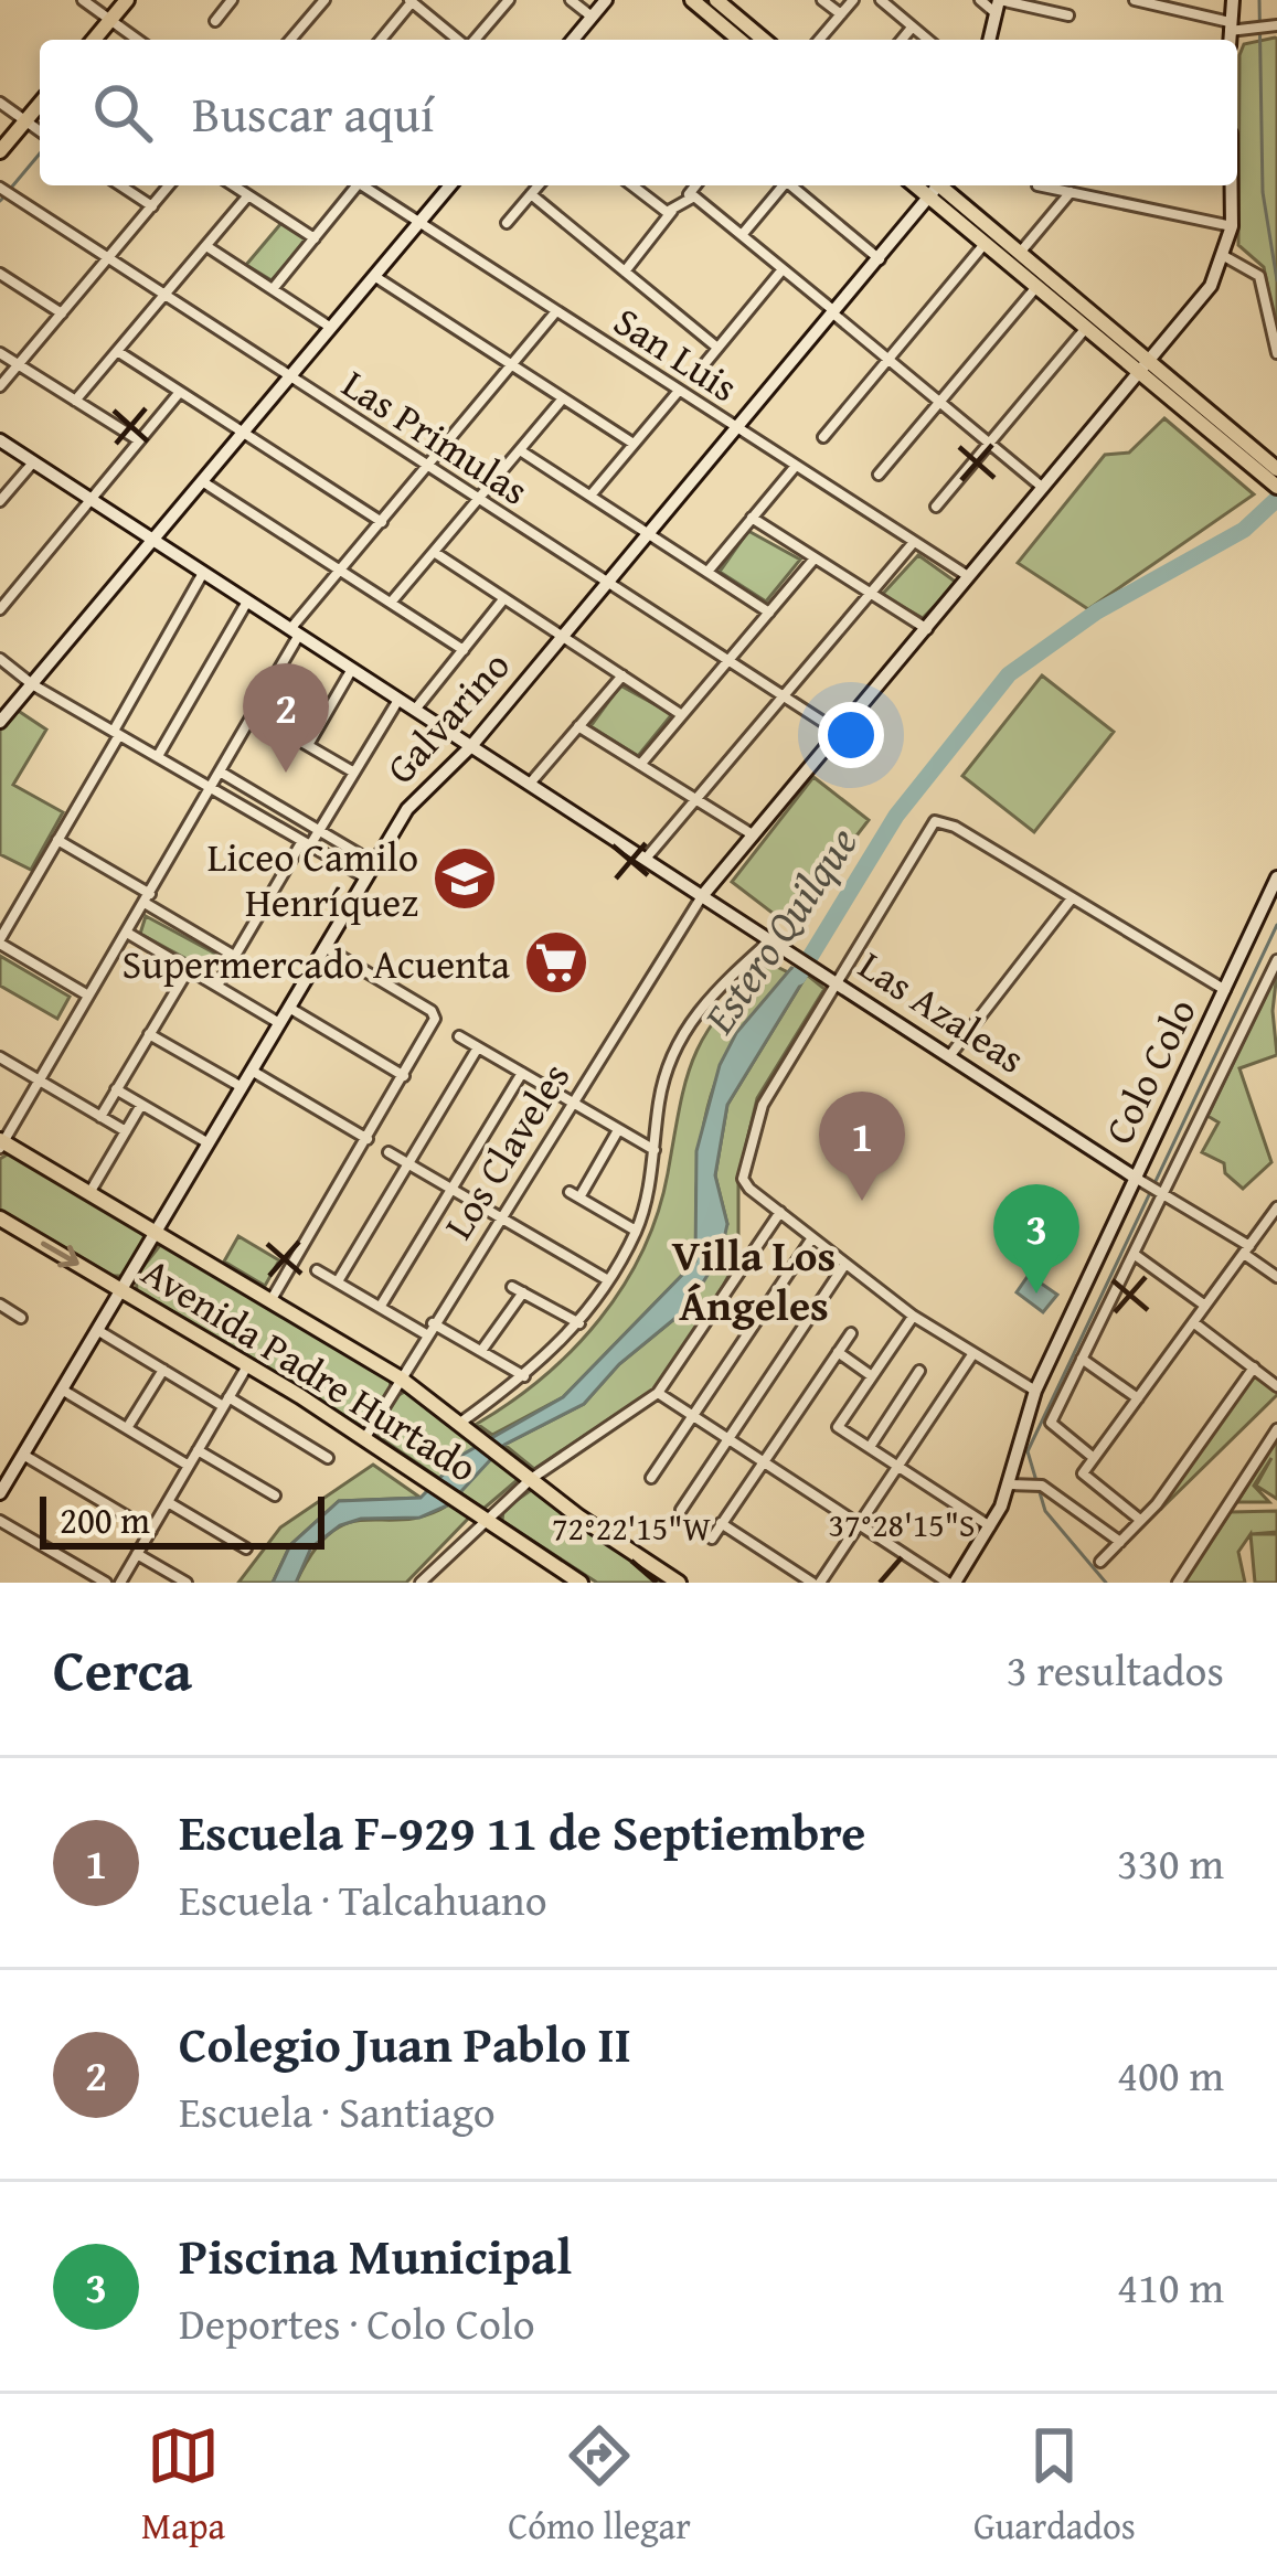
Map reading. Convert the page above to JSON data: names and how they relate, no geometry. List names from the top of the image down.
{
  "streets": {
    "main road": [
      "Galvarino",
      "Las Azaleas",
      "Colo Colo",
      "Avenida Padre Hurtado"
    ],
    "street": ["San Luis", "Las Primulas", "Los Claveles"]
  },
  "crossings": [
    ["San Luis", "Galvarino"],
    ["Las Primulas", "Galvarino"],
    ["Galvarino", "Las Azaleas"],
    ["Galvarino", "Avenida Padre Hurtado"],
    ["Las Azaleas", "Colo Colo"],
    ["Las Azaleas", "Los Claveles"],
    ["Los Claveles", "Avenida Padre Hurtado"]
  ],
  "districts": ["Villa Los Ángeles"],
  "water": ["Estero Quilque"],
  "places": {
    "school or university": ["Liceo Camilo Henríquez"],
    "supermarket": ["Supermercado Acuenta"]
  },
  "scale_bar": "200 m",
  "page": {
    "search": "Buscar aquí",
    "pins": ["2", "1", "3"],
    "scale": "200 m",
    "heading": ["Cerca", "3 resultados"],
    "list": [
      {
        "mark": "1",
        "name": "Escuela F-929 11 de Septiembre",
        "note": "Escuela · Talcahuano",
        "value": "330 m"
      },
      {
        "mark": "2",
        "name": "Colegio Juan Pablo II",
        "note": "Escuela · Santiago",
        "value": "400 m"
      },
      {
        "mark": "3",
        "name": "Piscina Municipal",
        "note": "Deportes · Colo Colo",
        "value": "410 m"
      }
    ],
    "nav": ["Mapa", "Cómo llegar", "Guardados"]
  },
  "coordinates": ["37°28'15\"S", "72°22'15\"W"]
}
